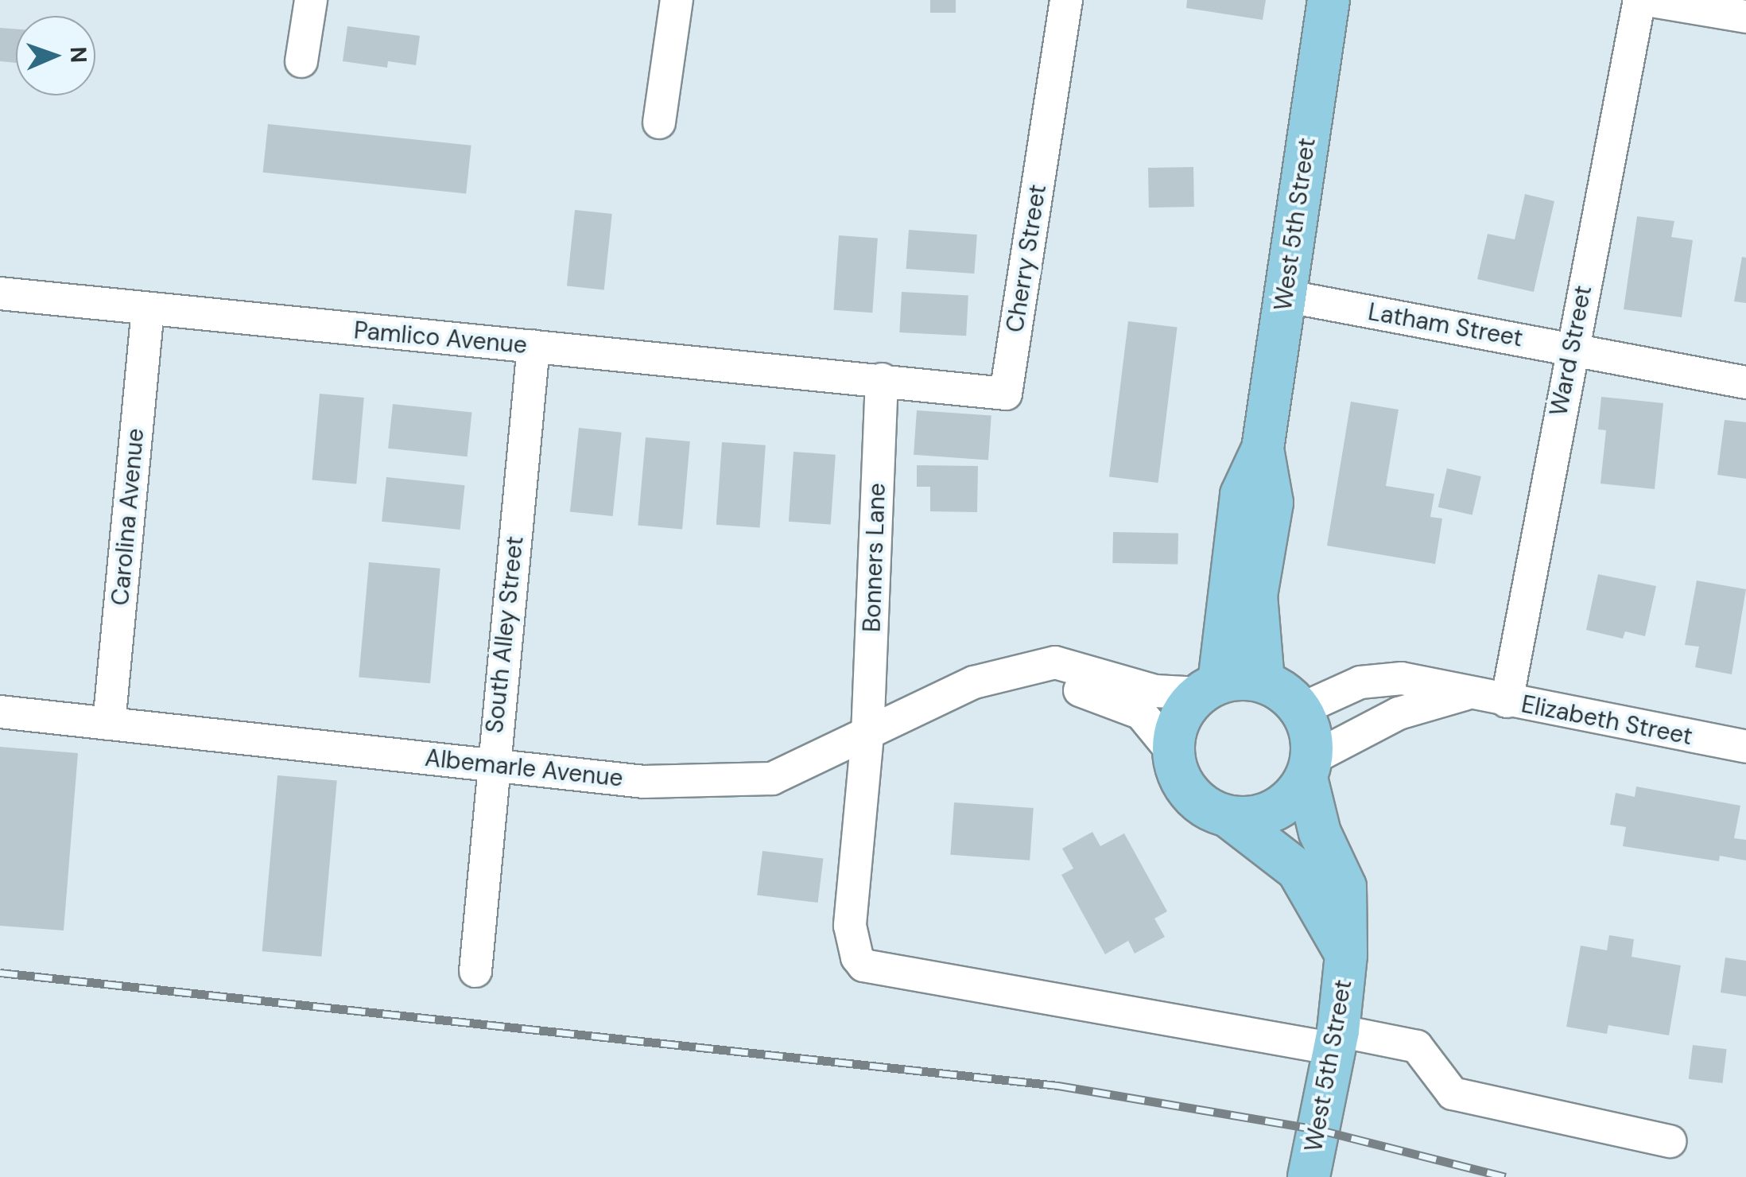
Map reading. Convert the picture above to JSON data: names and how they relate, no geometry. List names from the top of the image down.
{
  "streets": {
    "main road": ["West 5th Street"],
    "street": [
      "Cherry Street",
      "Latham Street",
      "Pamlico Avenue",
      "Ward Street",
      "Carolina Avenue",
      "Bonners Lane",
      "South Alley Street",
      "Elizabeth Street",
      "Albemarle Avenue"
    ]
  },
  "crossings": [
    ["West 5th Street", "Latham Street"],
    ["West 5th Street", "Bonners Lane"],
    ["West 5th Street", "Elizabeth Street"],
    ["West 5th Street", "Albemarle Avenue"],
    ["Cherry Street", "Pamlico Avenue"],
    ["Cherry Street", "Bonners Lane"],
    ["Latham Street", "Ward Street"],
    ["Pamlico Avenue", "Carolina Avenue"],
    ["Pamlico Avenue", "Bonners Lane"],
    ["Pamlico Avenue", "South Alley Street"],
    ["Ward Street", "Elizabeth Street"],
    ["Carolina Avenue", "Albemarle Avenue"],
    ["Bonners Lane", "Albemarle Avenue"],
    ["South Alley Street", "Albemarle Avenue"],
    ["Elizabeth Street", "Albemarle Avenue"]
  ],
  "north": "right"
}
